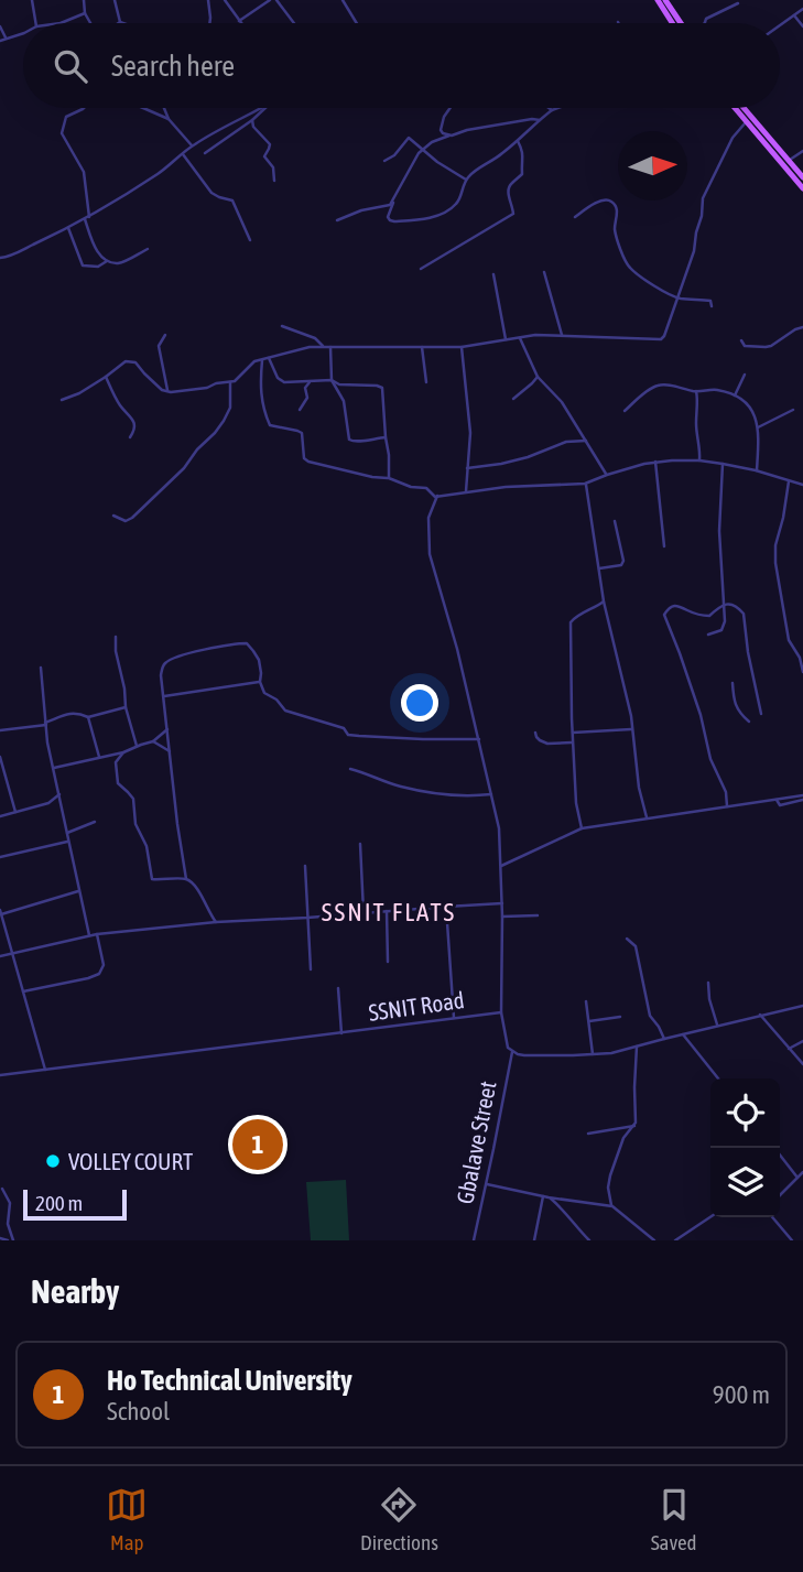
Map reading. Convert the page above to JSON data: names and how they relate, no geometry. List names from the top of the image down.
{
  "streets": {
    "street": ["SSNIT Road", "Gbalave Street"]
  },
  "districts": ["SSNIT FLATS"],
  "places": ["VOLLEY COURT"],
  "scale_bar": "200 m",
  "north": "right",
  "page": {
    "search": "Search here",
    "pins": "1",
    "scale": "200 m",
    "heading": "Nearby",
    "list": [
      {
        "mark": "1",
        "name": "Ho Technical University",
        "note": "School",
        "value": "900 m"
      }
    ],
    "nav": ["Map", "Directions", "Saved"]
  }
}
